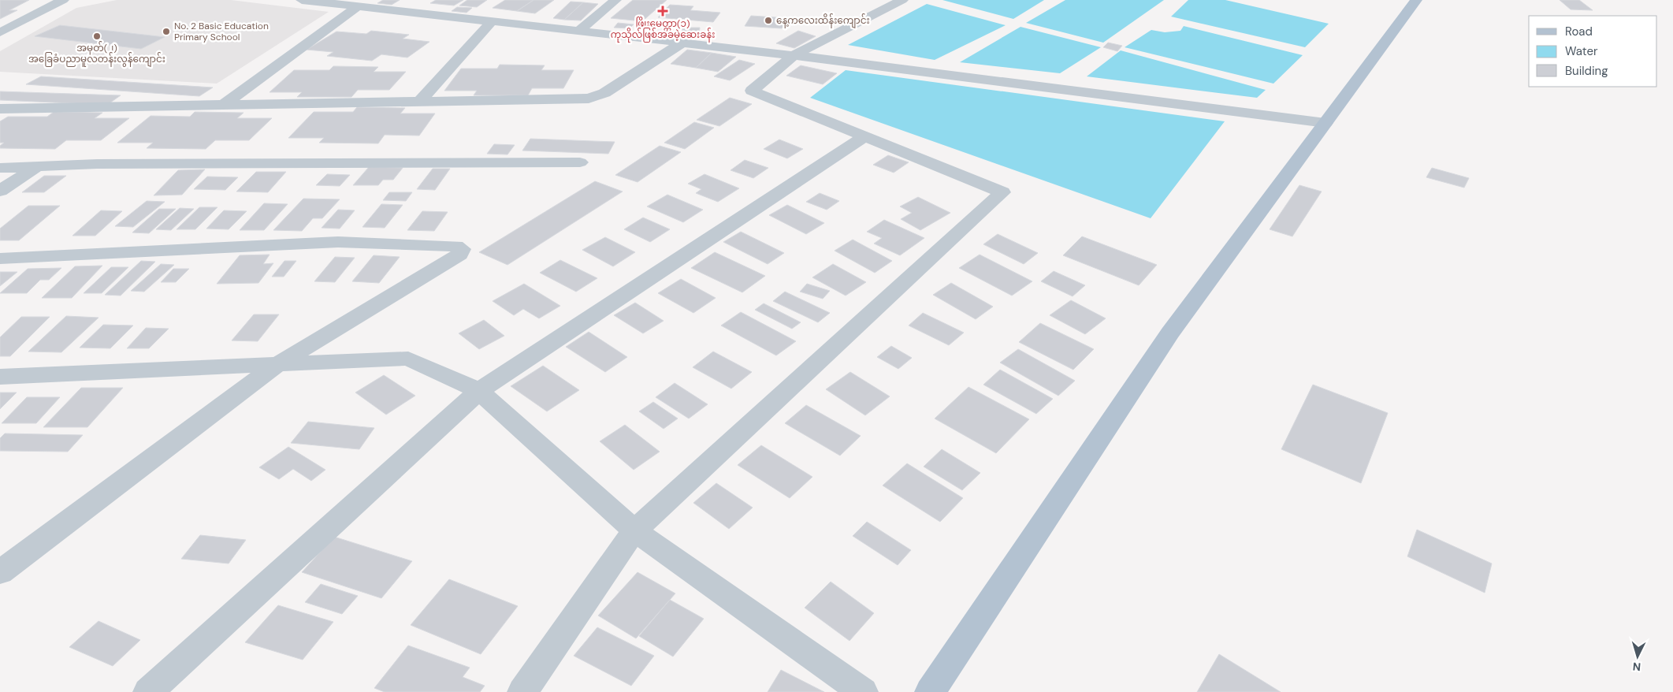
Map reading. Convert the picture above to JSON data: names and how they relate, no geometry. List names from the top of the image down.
{
  "places": {
    "health": ["ဖြိုးမေတ္တာ(၁) ကုသိုလ်ဖြစ်အခမဲ့ဆေးခန်း"],
    "other": ["နေ့ကလေးထိန်းကျောင်း", "No. 2 Basic Education Primary School", "အမှတ်(၂) အခြေခံပညာမူလတန်းလွန်ကျောင်း"]
  },
  "legend": ["Road", "Water", "Building"],
  "north": "bottom"
}
